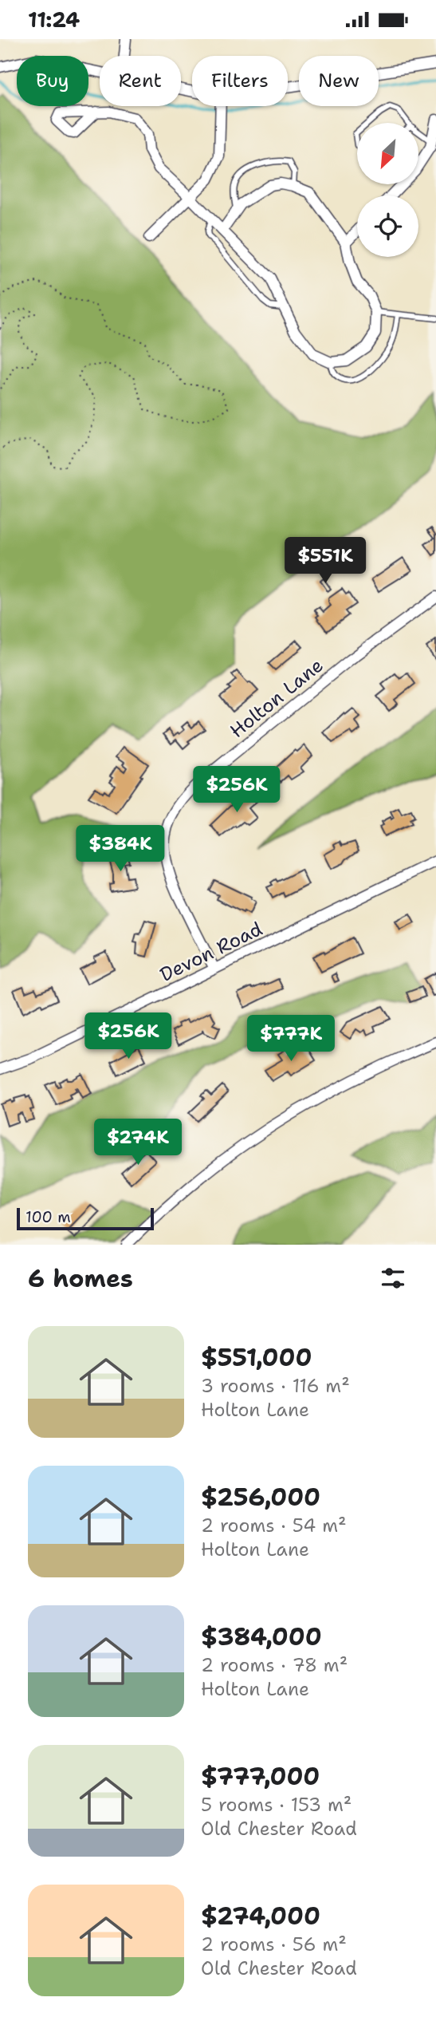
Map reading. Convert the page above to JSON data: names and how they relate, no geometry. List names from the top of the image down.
{
  "streets": {
    "street": ["Holton Lane", "Devon Road"]
  },
  "crossings": [
    ["Holton Lane", "Devon Road"]
  ],
  "scale_bar": "100 m",
  "north": "bottom left",
  "page": {
    "status": "11:24",
    "chip": [
      "Buy",
      "Rent",
      "Filters",
      "New"
    ],
    "price": [
      "$551K",
      "$256K",
      "$384K",
      "$256K",
      "$777K",
      "$274K"
    ],
    "scale": "100 m",
    "heading": "6 homes",
    "list": [
      {
        "name": "$551,000",
        "note": "3 rooms · 116 m² · Holton Lane"
      },
      {
        "name": "$256,000",
        "note": "2 rooms · 54 m² · Holton Lane"
      },
      {
        "name": "$384,000",
        "note": "2 rooms · 78 m² · Holton Lane"
      },
      {
        "name": "$777,000",
        "note": "5 rooms · 153 m² · Old Chester Road"
      },
      {
        "name": "$274,000",
        "note": "2 rooms · 56 m² · Old Chester Road"
      }
    ]
  }
}
